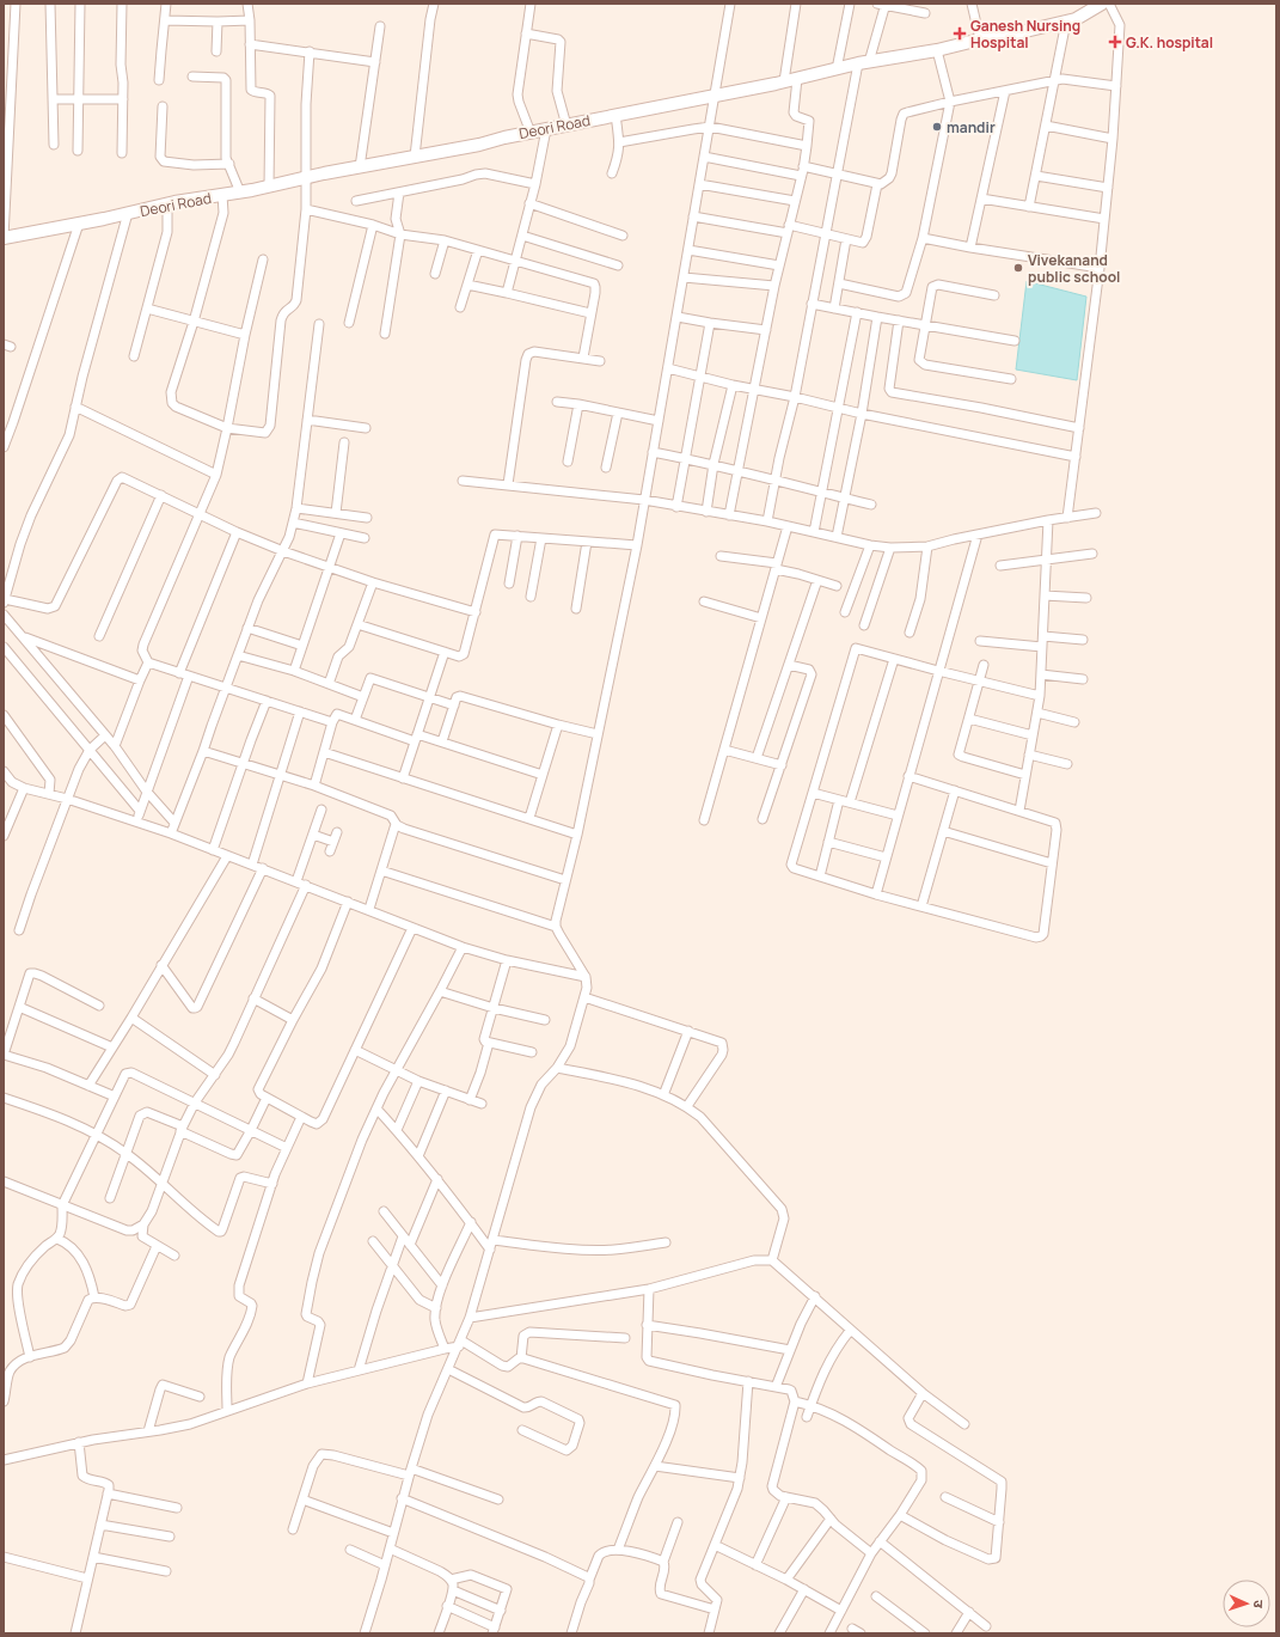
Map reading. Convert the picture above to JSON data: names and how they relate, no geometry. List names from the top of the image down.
{
  "streets": {
    "street": ["Deori Road"]
  },
  "places": {
    "health": ["Ganesh Nursing Hospital", "G.K. hospital"],
    "other": ["mandir", "Vivekanand public school"]
  },
  "north": "right"
}
